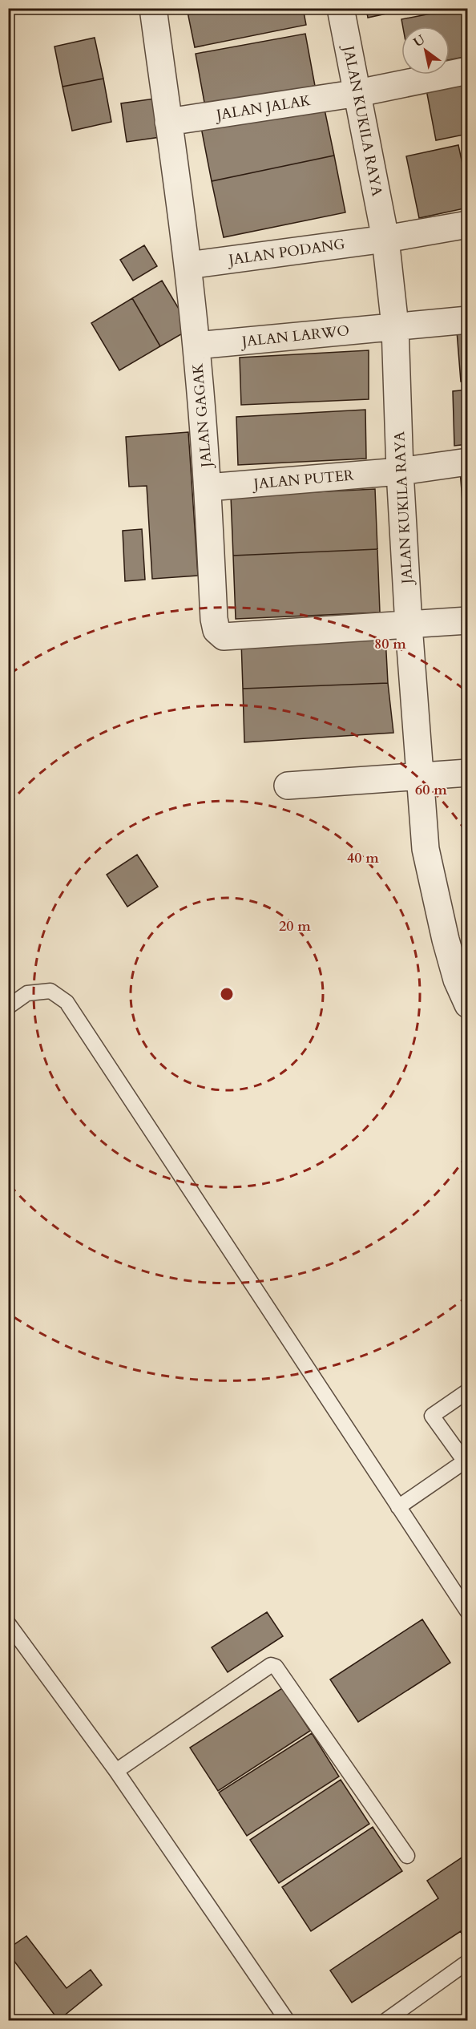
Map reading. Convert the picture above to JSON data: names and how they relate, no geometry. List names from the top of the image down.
{
  "streets": {
    "street": [
      "JALAN JALAK",
      "JALAN KUKILA RAYA",
      "JALAN PODANG",
      "JALAN LARWO",
      "JALAN GAGAK",
      "JALAN PUTER"
    ]
  },
  "crossings": [
    ["JALAN JALAK", "JALAN KUKILA RAYA"],
    ["JALAN JALAK", "JALAN GAGAK"],
    ["JALAN KUKILA RAYA", "JALAN PODANG"],
    ["JALAN KUKILA RAYA", "JALAN LARWO"],
    ["JALAN KUKILA RAYA", "JALAN GAGAK"],
    ["JALAN KUKILA RAYA", "JALAN PUTER"],
    ["JALAN PODANG", "JALAN GAGAK"],
    ["JALAN LARWO", "JALAN GAGAK"],
    ["JALAN GAGAK", "JALAN PUTER"]
  ],
  "north": "top left",
  "rings": [
    "80 m",
    "60 m",
    "40 m",
    "20 m"
  ]
}
